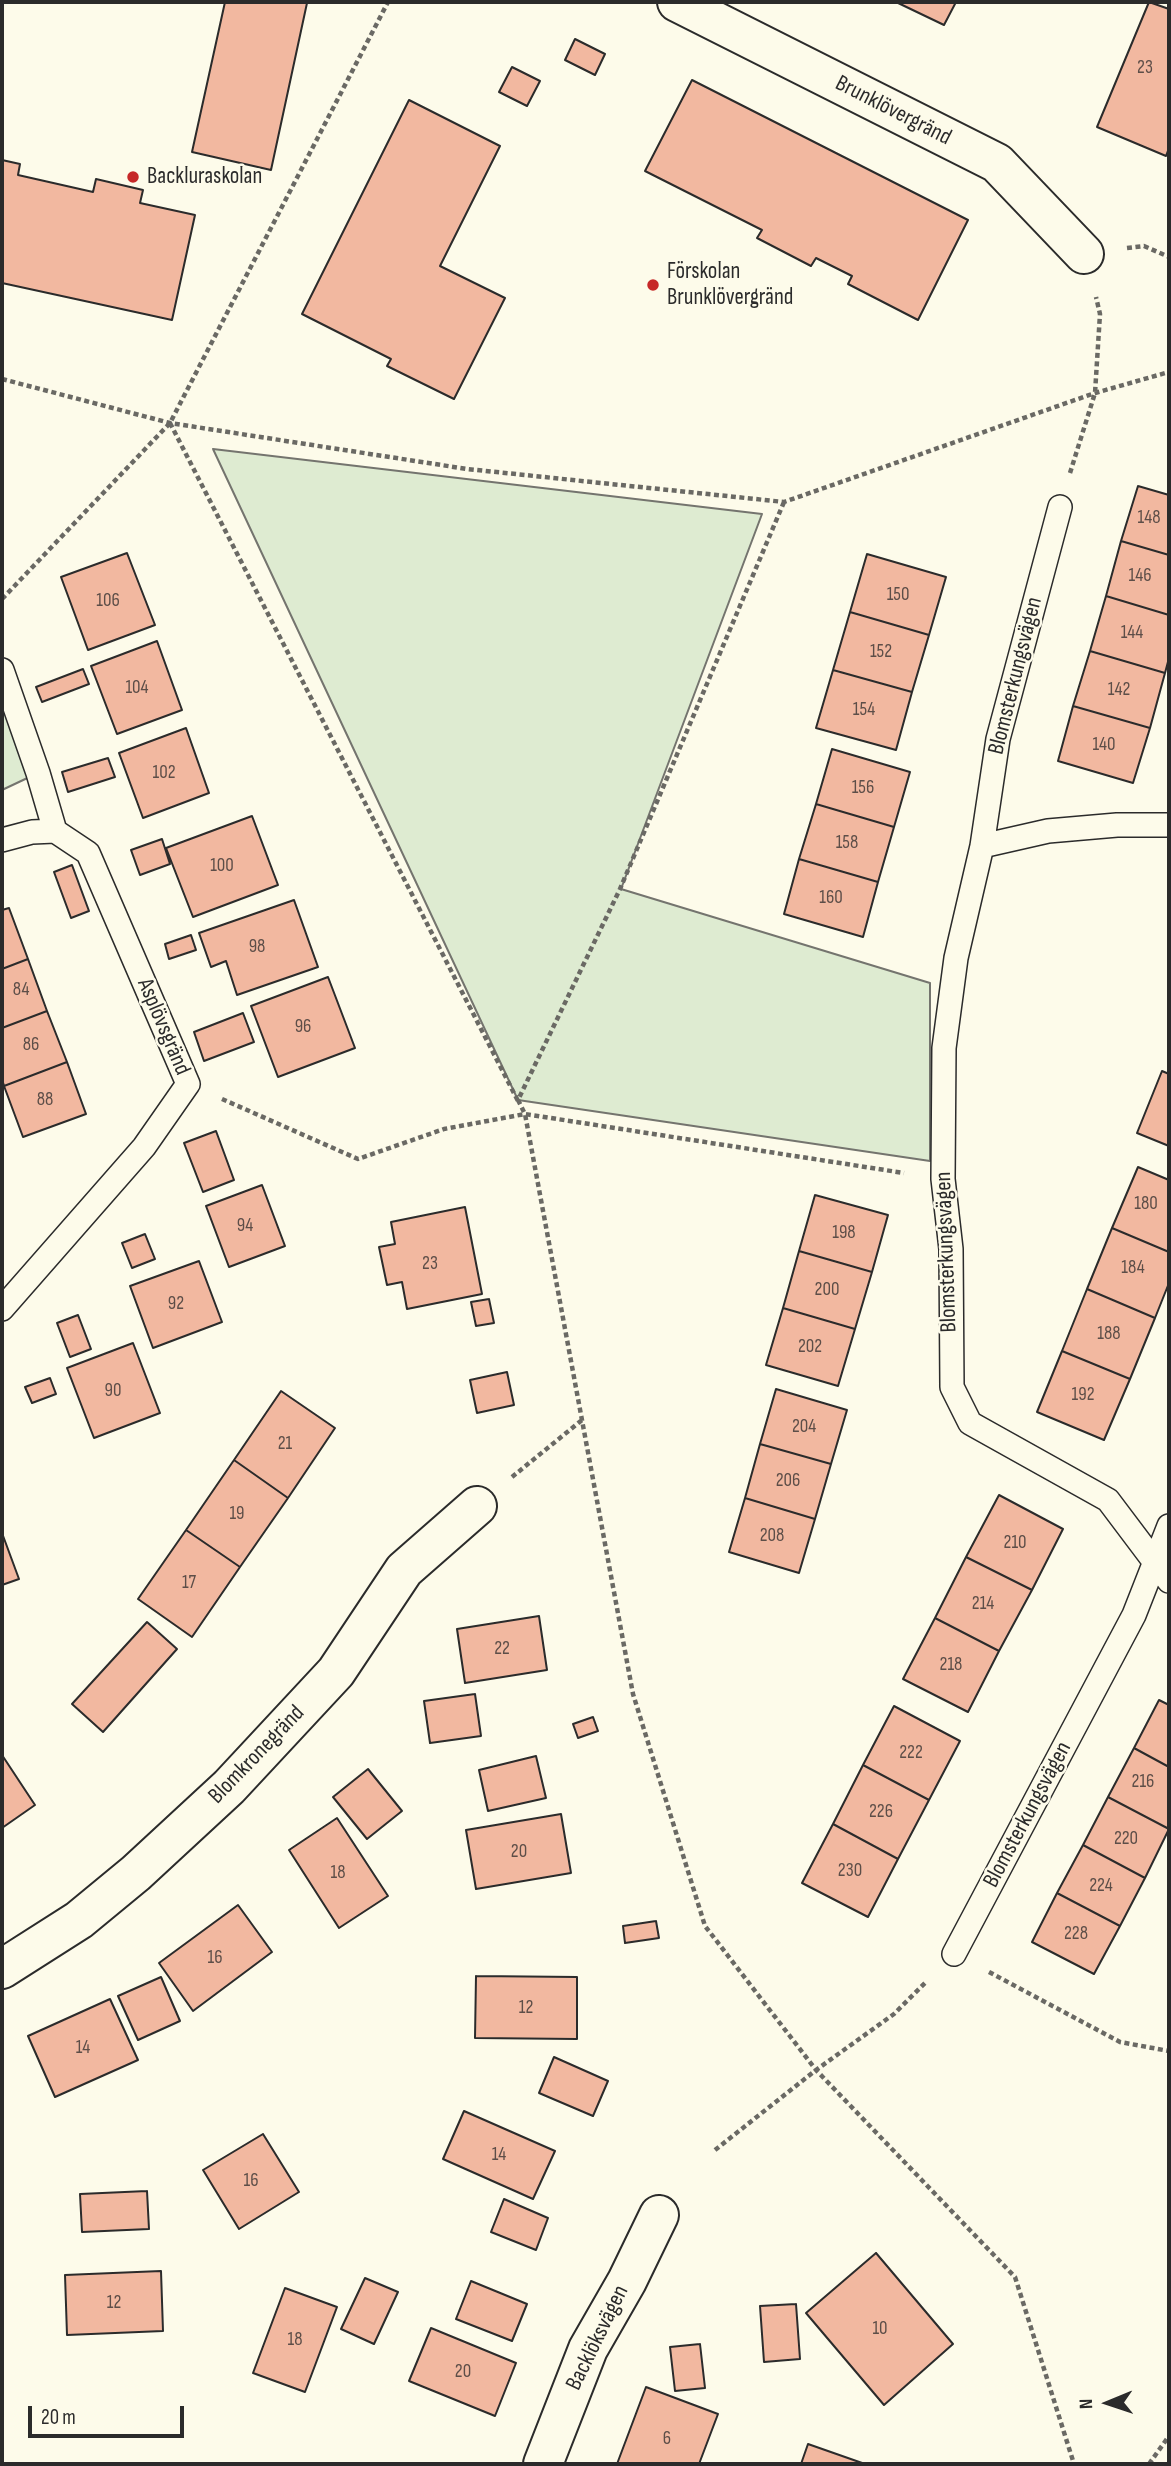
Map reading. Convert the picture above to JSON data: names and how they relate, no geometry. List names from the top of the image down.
{
  "streets": {
    "street": ["Brunklövergränd", "Blomkronegränd", "Backlöksvägen"],
    "lane": ["Blomsterkungsvägen", "Asplövsgränd"]
  },
  "places": ["Backluraskolan", "Förskolan Brunklövergränd"],
  "house_numbers": [
    "23",
    "148",
    "146",
    "150",
    "106",
    "144",
    "152",
    "104",
    "142",
    "154",
    "140",
    "102",
    "156",
    "158",
    "100",
    "160",
    "98",
    "84",
    "96",
    "86",
    "88",
    "180",
    "94",
    "198",
    "23",
    "184",
    "200",
    "92",
    "188",
    "202",
    "90",
    "192",
    "204",
    "21",
    "206",
    "19",
    "208",
    "210",
    "17",
    "214",
    "22",
    "218",
    "222",
    "216",
    "226",
    "220",
    "20",
    "230",
    "18",
    "224",
    "228",
    "16",
    "12",
    "14",
    "14",
    "16",
    "12",
    "10",
    "18",
    "20",
    "6"
  ],
  "scale_bar": "20 m",
  "north": "left"
}
